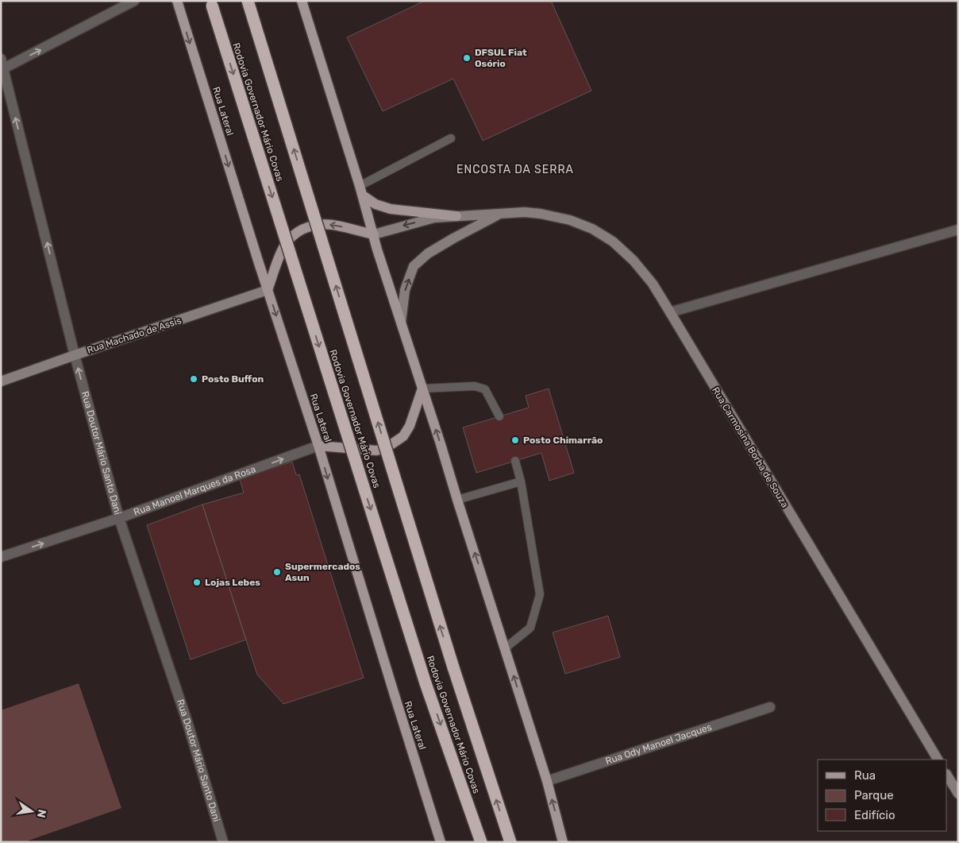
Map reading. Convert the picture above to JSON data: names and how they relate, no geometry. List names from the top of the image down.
{
  "streets": {
    "highway": ["Rodovia Governador Mário Covas"],
    "main road": ["Rua Lateral"],
    "street": [
      "Rua Machado de Assis",
      "Rua Carmosina Borba de Souza",
      "Rua Doutor Mário Santo Dani",
      "Rua Manoel Marques da Rosa",
      "Rua Ody Manoel Jacques"
    ]
  },
  "crossings": [
    ["Rua Lateral", "Rua Machado de Assis"],
    ["Rua Lateral", "Rua Manoel Marques da Rosa"],
    ["Rua Machado de Assis", "Rua Doutor Mário Santo Dani"],
    ["Rua Doutor Mário Santo Dani", "Rua Manoel Marques da Rosa"]
  ],
  "one_way": ["Rua Lateral", "Rua Doutor Mário Santo Dani", "Rua Manoel Marques da Rosa"],
  "districts": ["ENCOSTA DA SERRA"],
  "places": [
    "DFSUL Fiat Osório",
    "Posto Buffon",
    "Posto Chimarrão",
    "Supermercados Asun",
    "Lojas Lebes"
  ],
  "legend": ["Rua", "Parque", "Edifício"],
  "north": "right"
}
